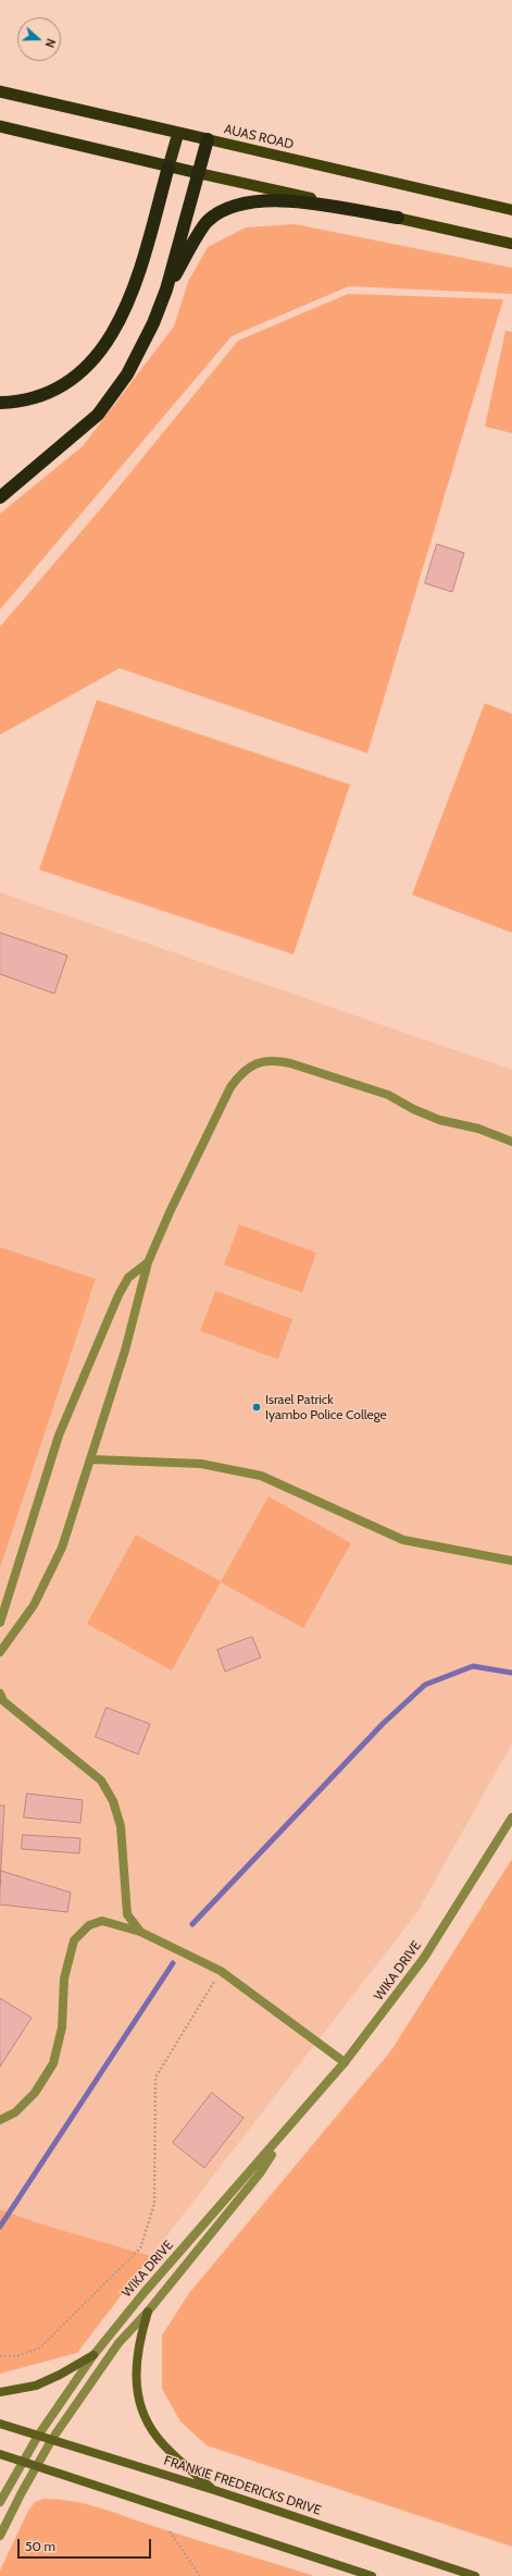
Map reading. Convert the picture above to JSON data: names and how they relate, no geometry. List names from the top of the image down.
{
  "streets": {
    "highway": ["AUAS ROAD"],
    "main road": ["FRANKIE FREDERICKS DRIVE"],
    "street": ["WIKA DRIVE"]
  },
  "crossings": [
    ["WIKA DRIVE", "FRANKIE FREDERICKS DRIVE"]
  ],
  "places": ["Israel Patrick Iyambo Police College"],
  "scale_bar": "50 m",
  "north": "right"
}
